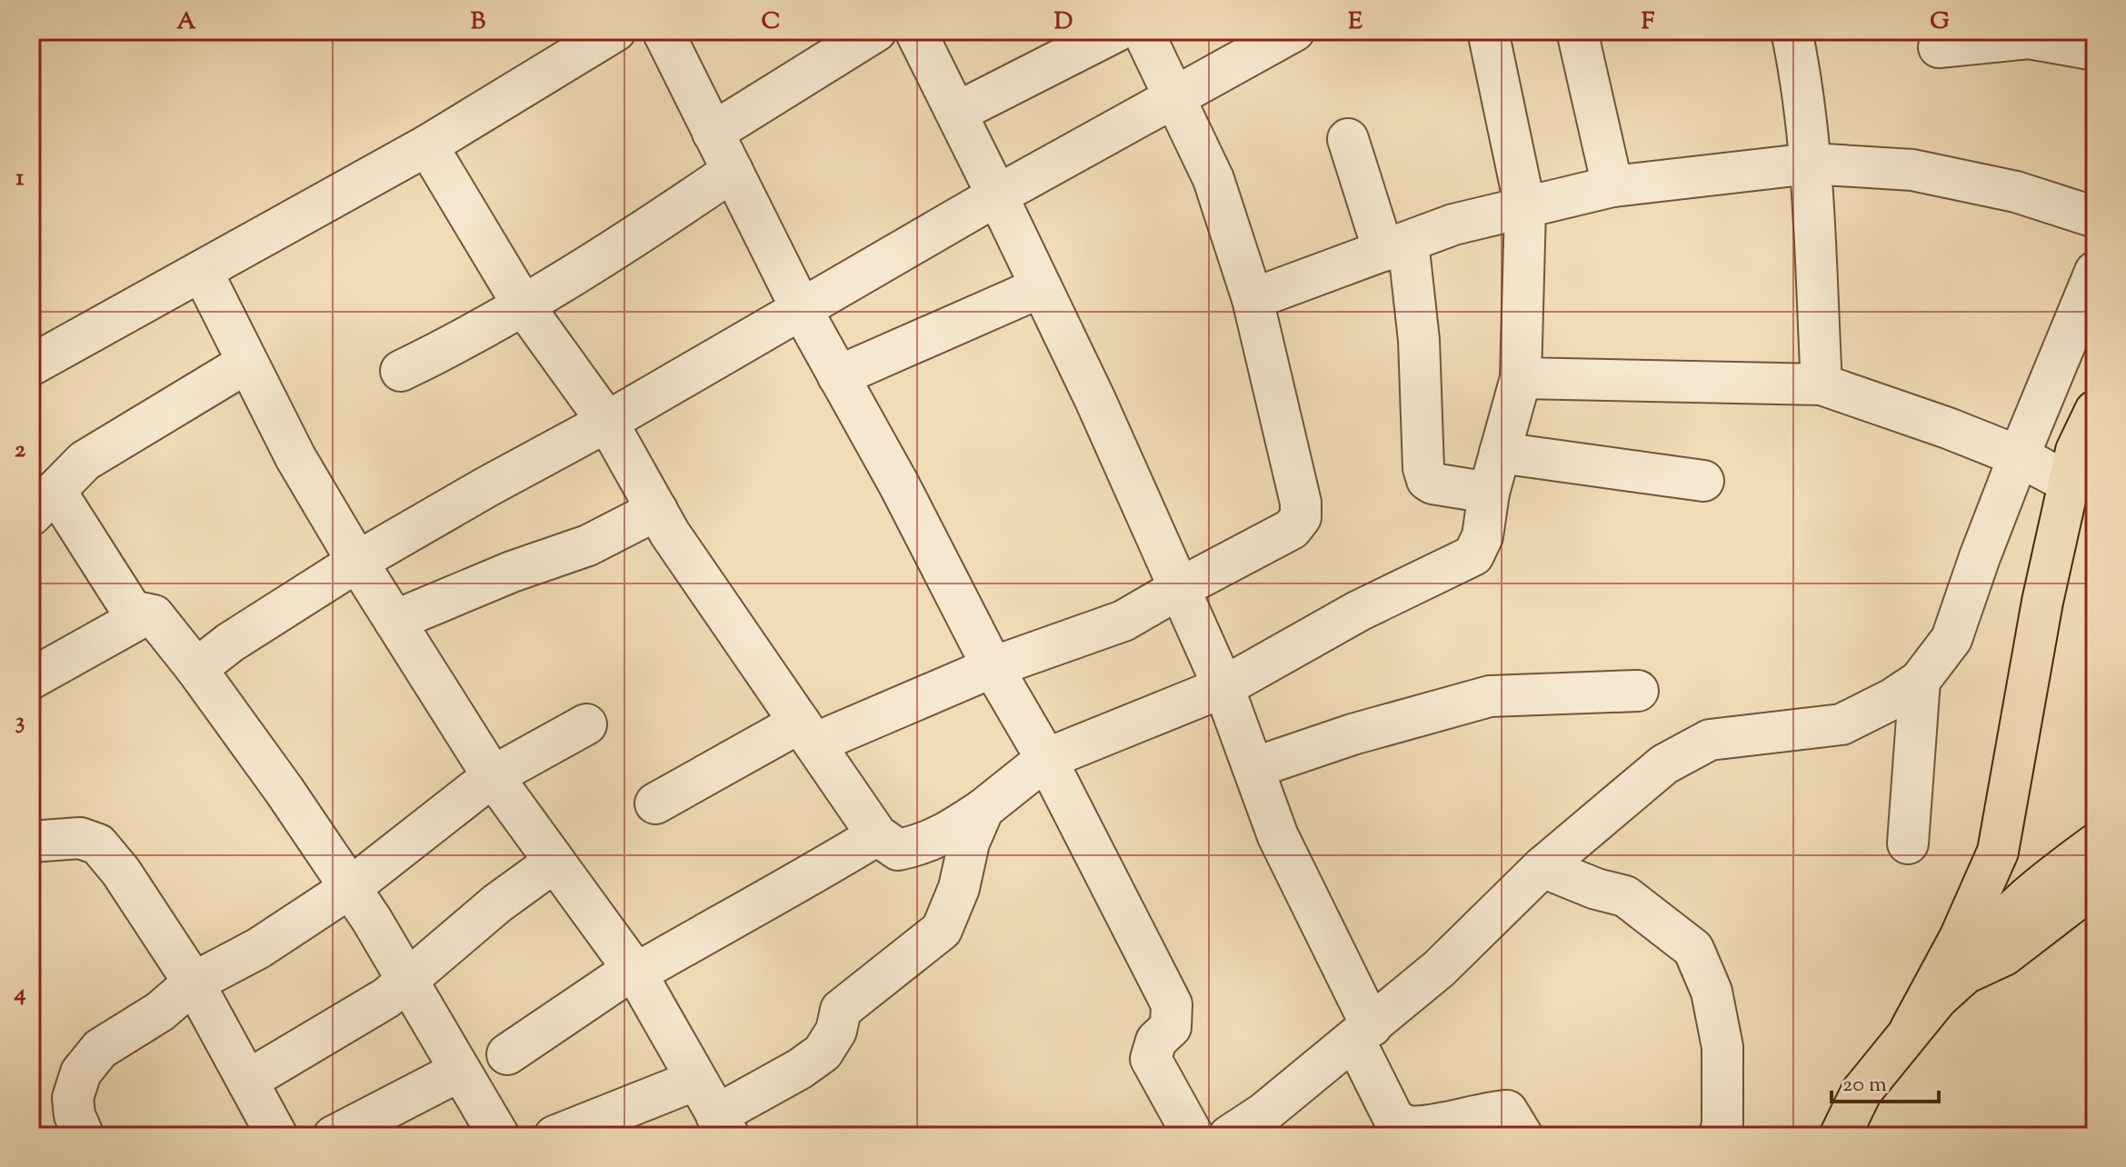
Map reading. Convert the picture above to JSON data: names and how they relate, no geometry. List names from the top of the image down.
{
  "scale_bar": "20 m",
  "grid": {
    "columns": [
      "A",
      "B",
      "C",
      "D",
      "E",
      "F",
      "G"
    ],
    "rows": [
      "1",
      "2",
      "3",
      "4"
    ]
  }
}
